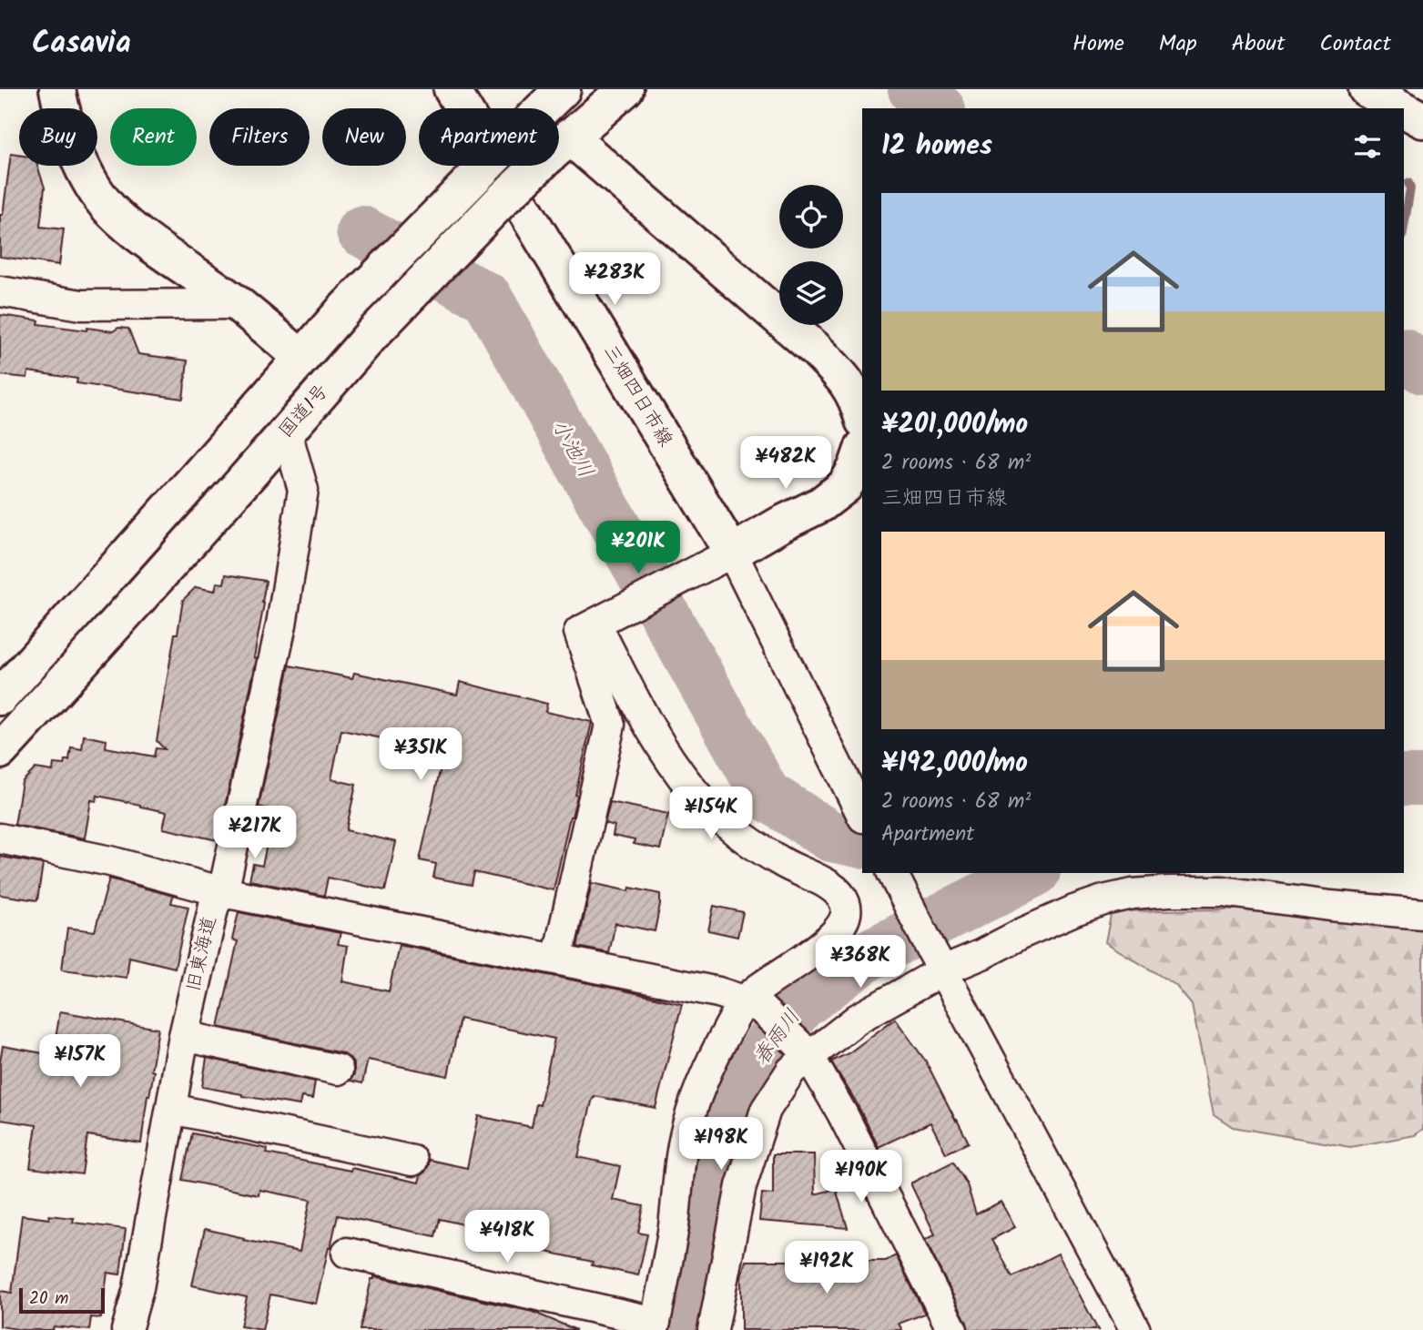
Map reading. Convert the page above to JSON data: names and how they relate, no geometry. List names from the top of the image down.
{
  "streets": {
    "main road": ["三畑四日市線", "国道1号"],
    "street": ["旧東海道"]
  },
  "crossings": [
    ["国道1号", "旧東海道"]
  ],
  "water": ["小池川", "春雨川"],
  "scale_bar": "20 m",
  "page": {
    "header": "Casavia",
    "nav": [
      "Home",
      "Map",
      "About",
      "Contact"
    ],
    "chip": [
      "Buy",
      "Rent",
      "Filters",
      "New",
      "Apartment"
    ],
    "heading": "12 homes",
    "list": [
      {
        "name": "¥201,000/mo",
        "note": "2 rooms · 68 m² · 三畑四日市線"
      },
      {
        "name": "¥192,000/mo",
        "note": "2 rooms · 68 m² · Apartment"
      }
    ],
    "price": [
      "¥283K",
      "¥482K",
      "¥201K",
      "¥351K",
      "¥154K",
      "¥217K",
      "¥368K",
      "¥157K",
      "¥198K",
      "¥190K",
      "¥418K",
      "¥192K"
    ],
    "scale": "20 m"
  }
}
